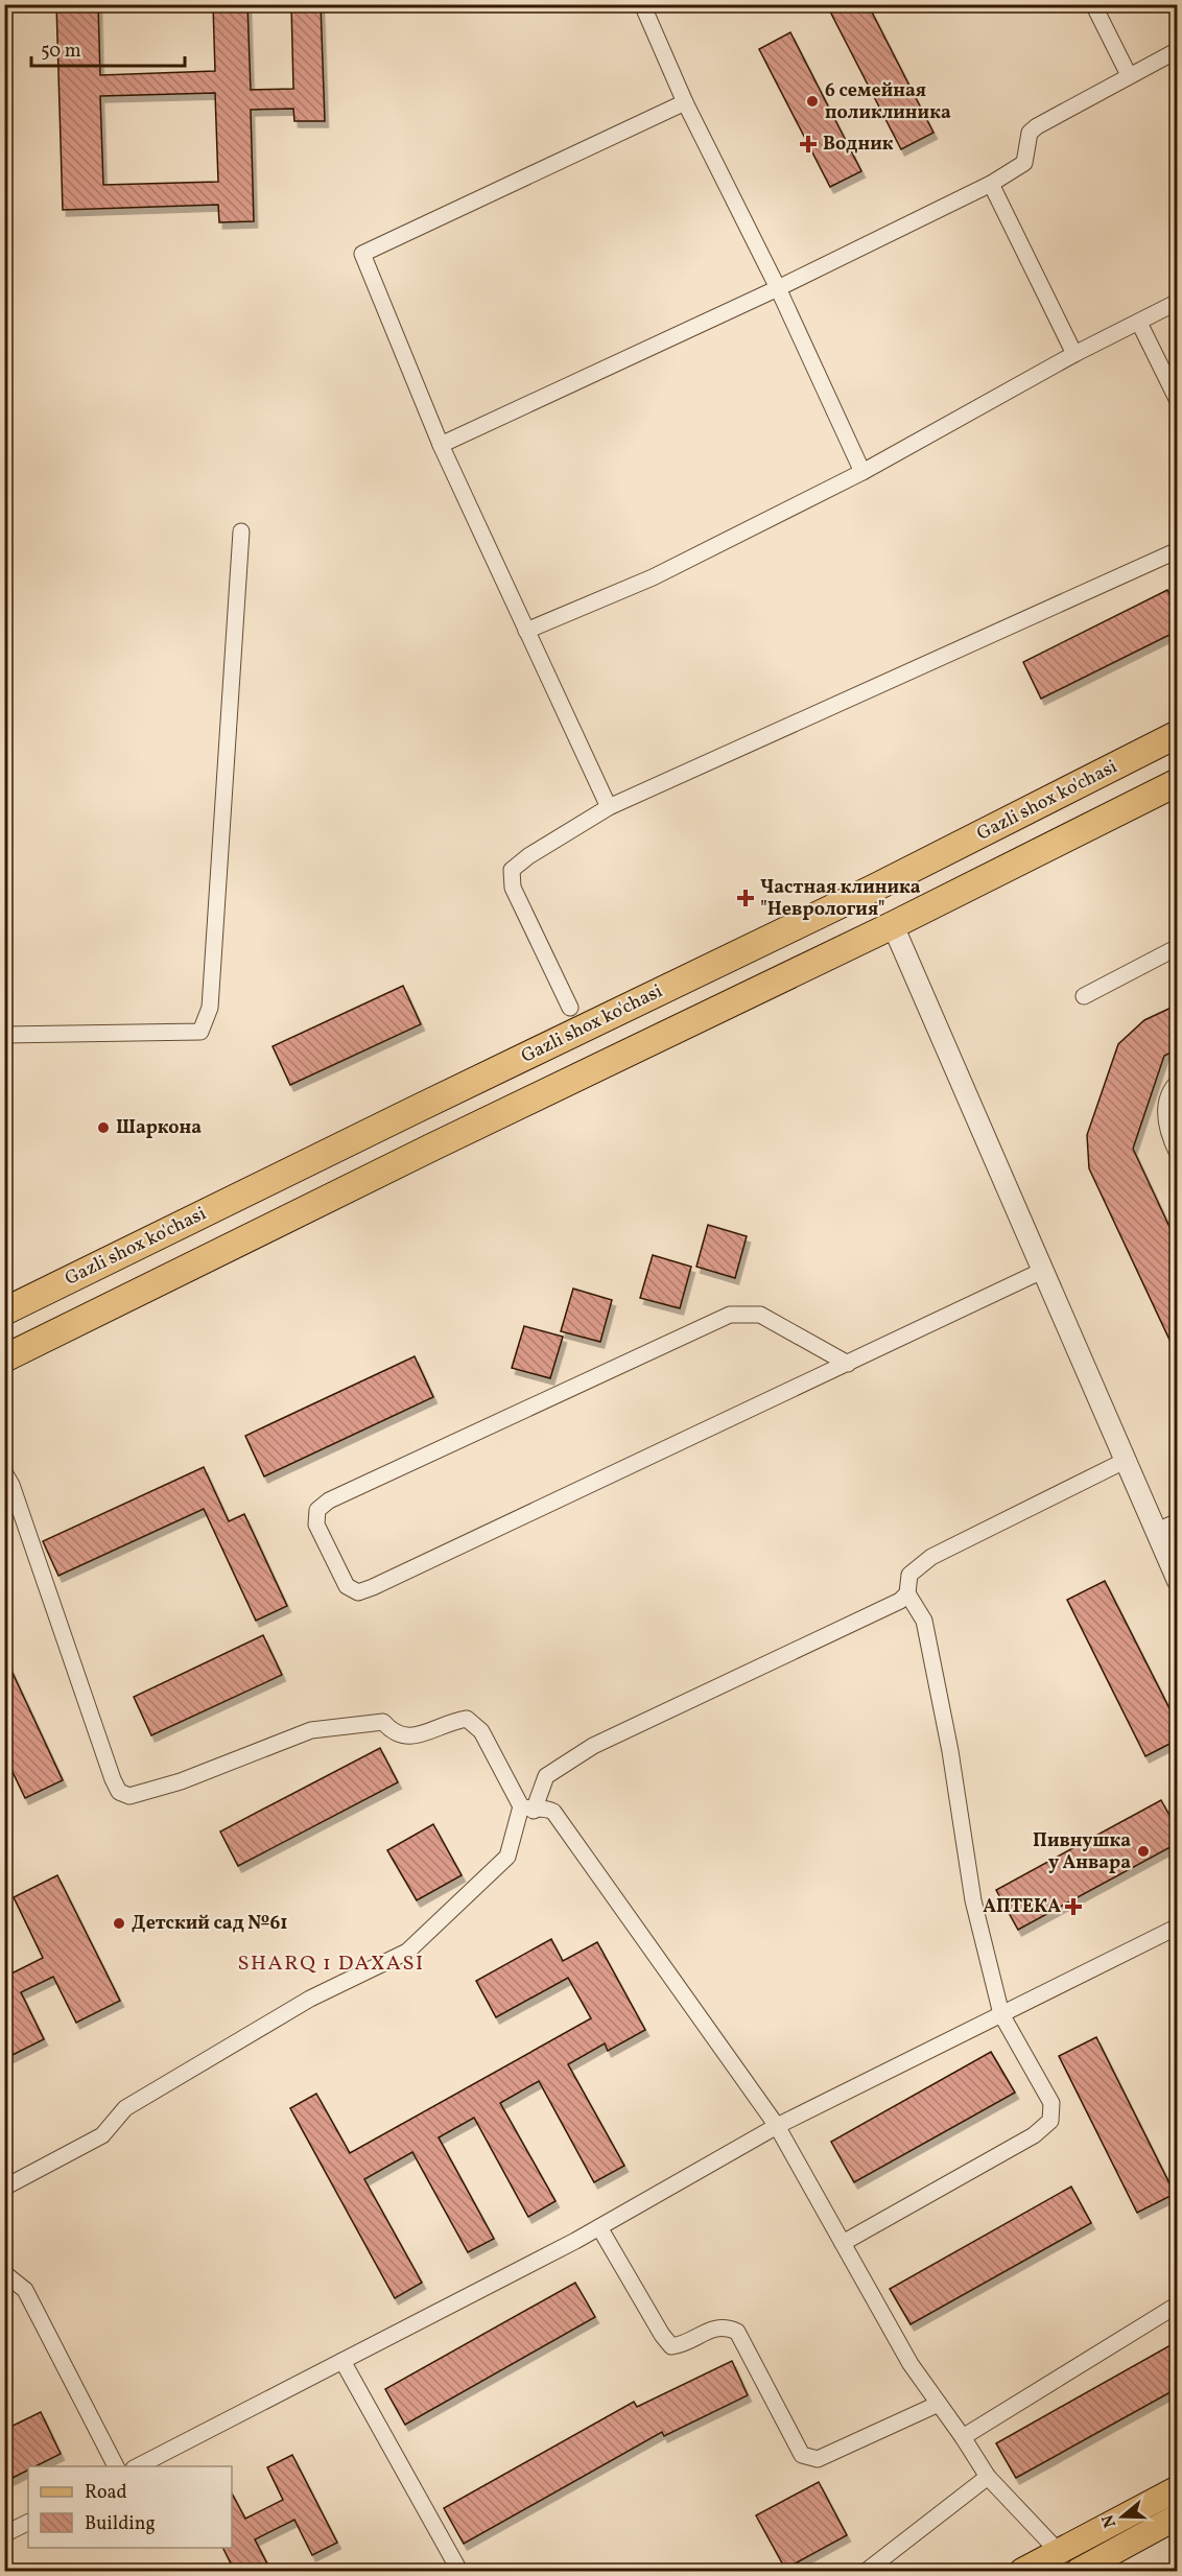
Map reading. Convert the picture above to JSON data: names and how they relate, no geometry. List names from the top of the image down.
{
  "streets": {
    "highway": ["Gazli shox ko'chasi"]
  },
  "districts": ["SHARQ 1 DAXASI"],
  "places": {
    "other": [
      "6 семейная поликлиника",
      "Шаркона",
      "Пивнушка у Анвара",
      "Детский сад №61"
    ],
    "health": ["Водник", "Частная клиника \"Неврология\"", "АПТЕКА"]
  },
  "legend": ["Road", "Building"],
  "scale_bar": "50 m",
  "north": "left"
}
